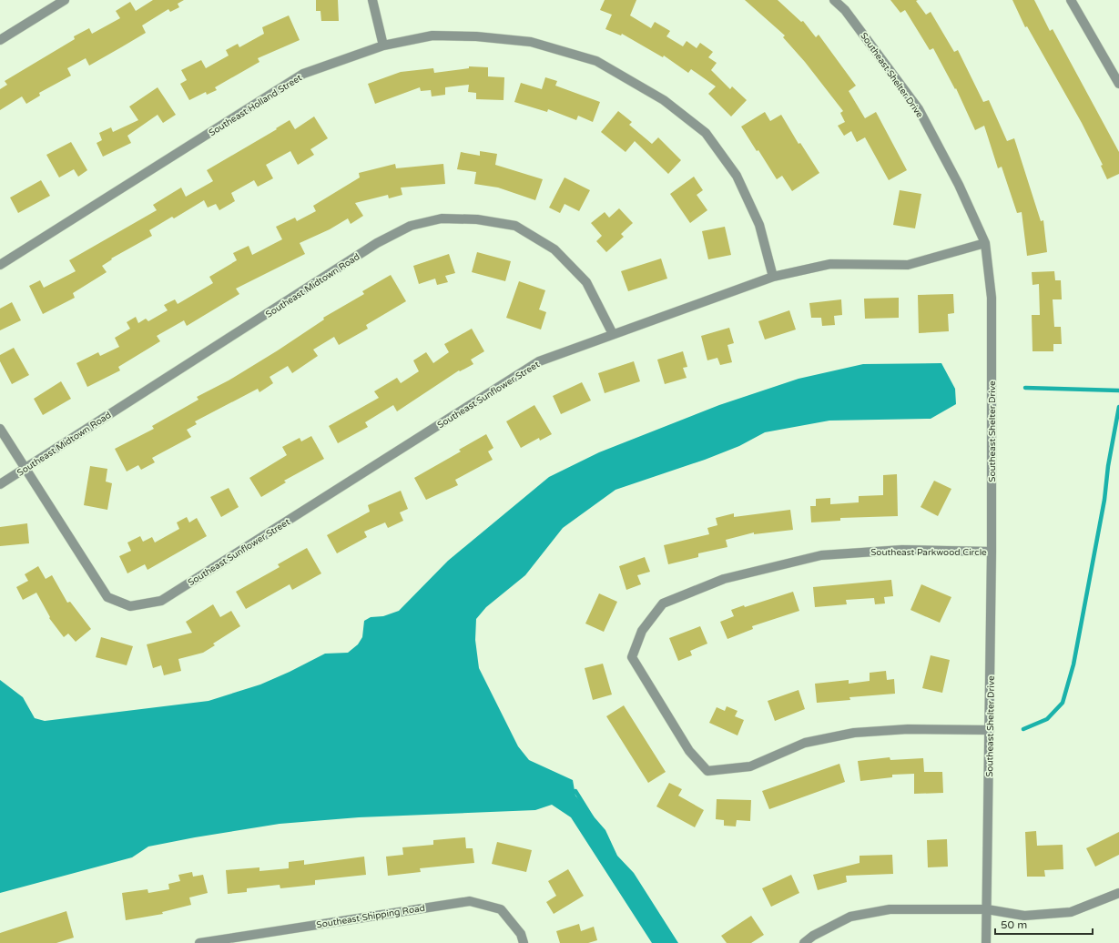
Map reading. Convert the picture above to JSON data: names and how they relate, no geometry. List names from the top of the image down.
{
  "streets": {
    "street": [
      "Southeast Shelter Drive",
      "Southeast Holland Street",
      "Southeast Midtown Road",
      "Southeast Sunflower Street",
      "Southeast Parkwood Circle",
      "Southeast Shipping Road"
    ]
  },
  "crossings": [
    ["Southeast Shelter Drive", "Southeast Sunflower Street"],
    ["Southeast Shelter Drive", "Southeast Parkwood Circle"],
    ["Southeast Holland Street", "Southeast Sunflower Street"],
    ["Southeast Midtown Road", "Southeast Sunflower Street"]
  ],
  "scale_bar": "50 m"
}
